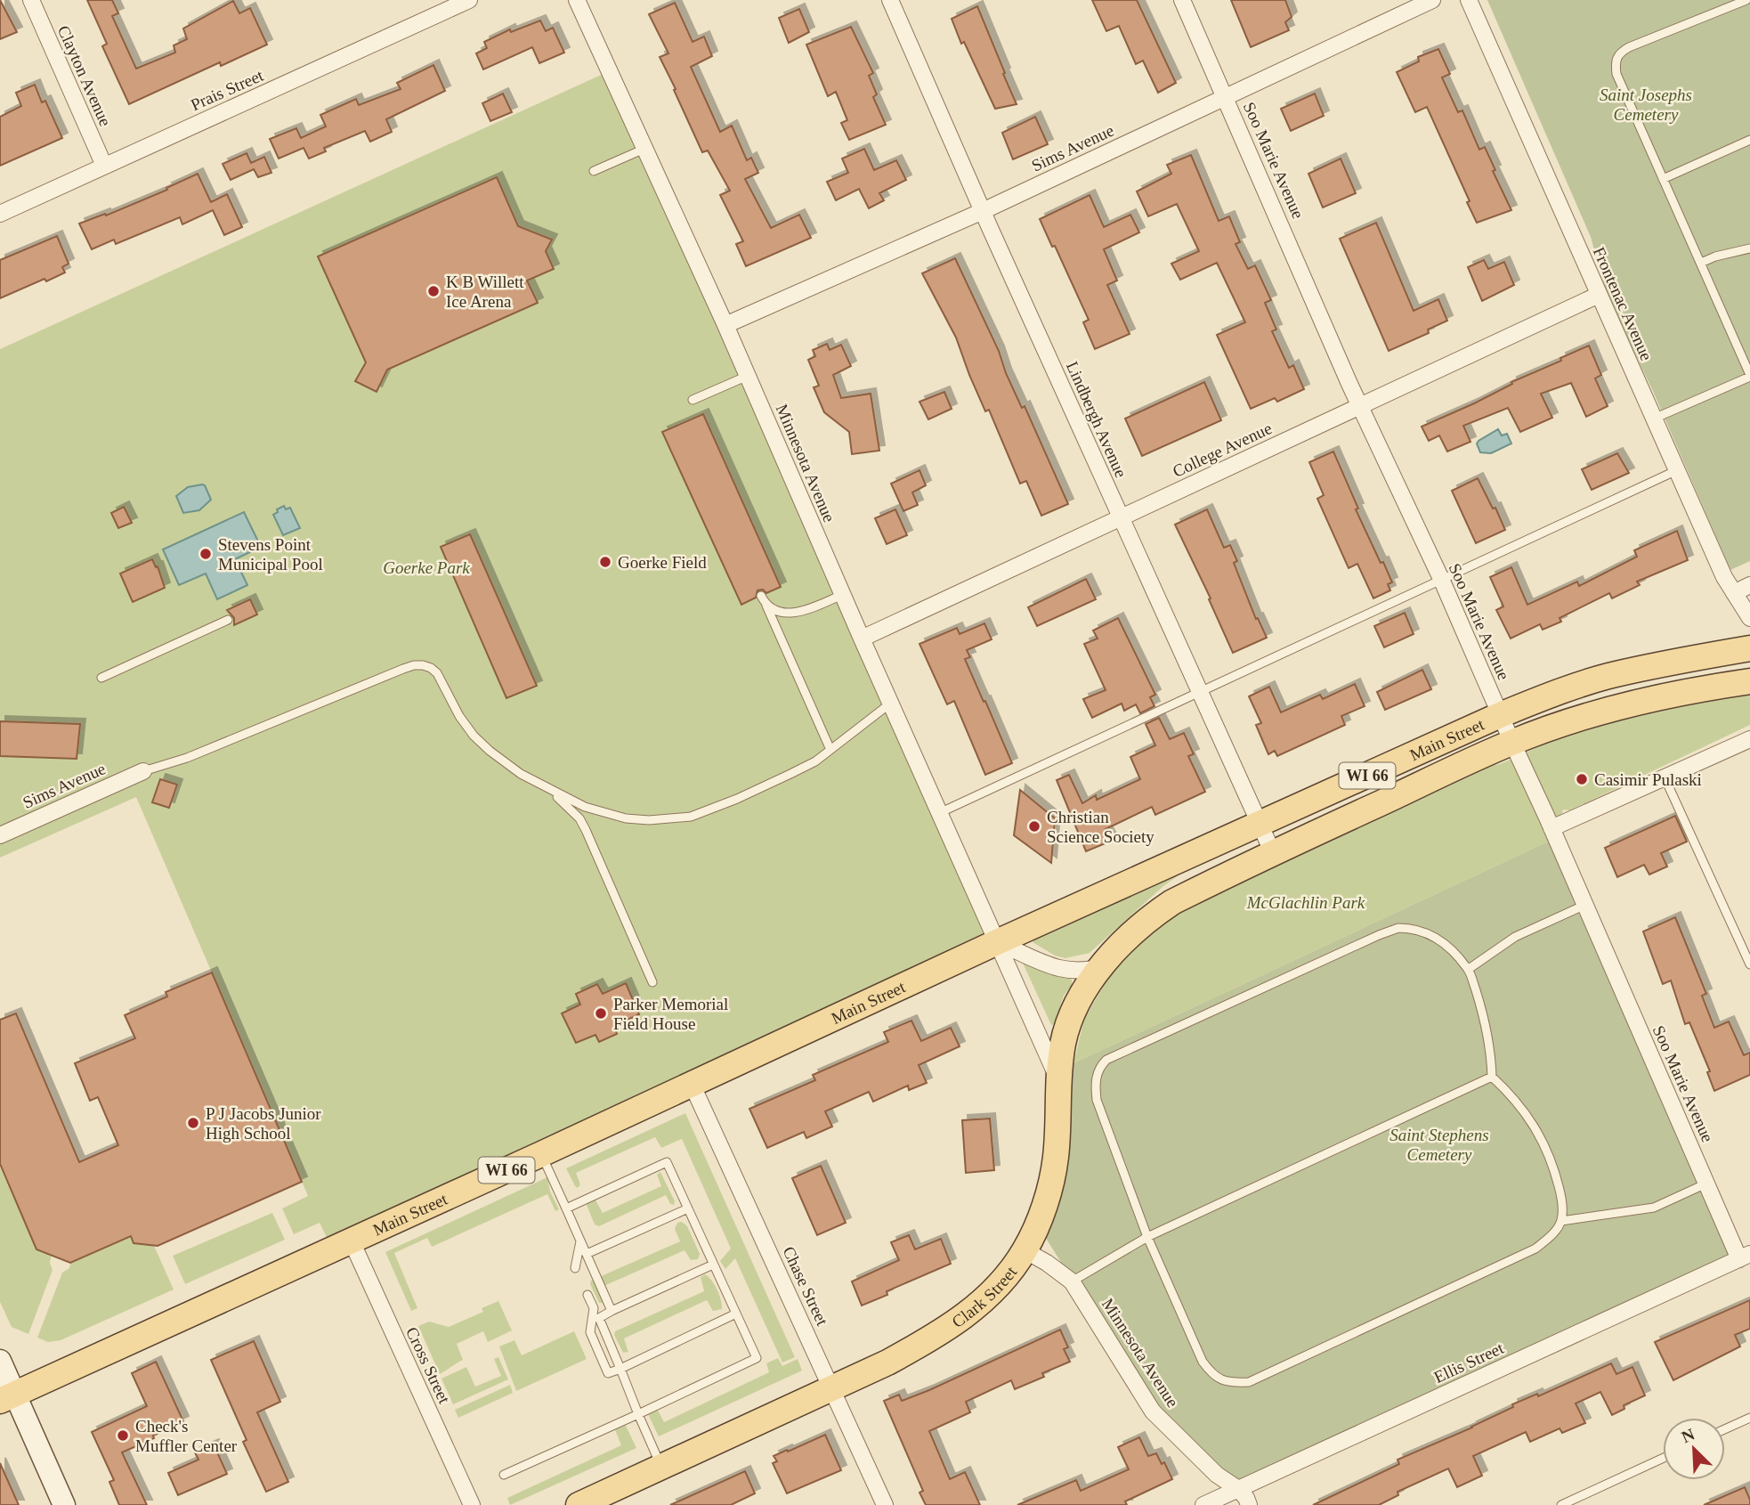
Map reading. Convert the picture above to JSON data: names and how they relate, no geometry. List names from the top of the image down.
{
  "streets": {
    "main road": ["Main Street", "WI 66", "Clark Street"],
    "street": [
      "Clayton Avenue",
      "Prais Street",
      "Sims Avenue",
      "Soo Marie Avenue",
      "Frontenac Avenue",
      "Lindbergh Avenue",
      "College Avenue",
      "Minnesota Avenue",
      "Chase Street",
      "Ellis Street",
      "Cross Street"
    ]
  },
  "crossings": [
    ["Clayton Avenue", "Prais Street"],
    ["Sims Avenue", "Soo Marie Avenue"],
    ["Sims Avenue", "Lindbergh Avenue"],
    ["Sims Avenue", "Minnesota Avenue"],
    ["Soo Marie Avenue", "College Avenue"],
    ["Soo Marie Avenue", "Main Street"],
    ["Soo Marie Avenue", "WI 66"],
    ["Soo Marie Avenue", "Ellis Street"],
    ["Frontenac Avenue", "College Avenue"],
    ["Lindbergh Avenue", "College Avenue"],
    ["Lindbergh Avenue", "Main Street"],
    ["Lindbergh Avenue", "WI 66"],
    ["Lindbergh Avenue", "Clark Street"],
    ["College Avenue", "Minnesota Avenue"],
    ["Minnesota Avenue", "Main Street"],
    ["Minnesota Avenue", "Clark Street"],
    ["Minnesota Avenue", "Ellis Street"],
    ["Main Street", "Chase Street"],
    ["Main Street", "Cross Street"],
    ["WI 66", "Clark Street"],
    ["Chase Street", "Clark Street"]
  ],
  "parks": [
    "Saint Josephs Cemetery",
    "Goerke Park",
    "McGlachlin Park",
    "Saint Stephens Cemetery"
  ],
  "places": [
    "K B Willett Ice Arena",
    "Stevens Point Municipal Pool",
    "Goerke Field",
    "Casimir Pulaski",
    "Christian Science Society",
    "Parker Memorial Field House",
    "P J Jacobs Junior High School",
    "Check's Muffler Center"
  ],
  "north": "top left"
}
